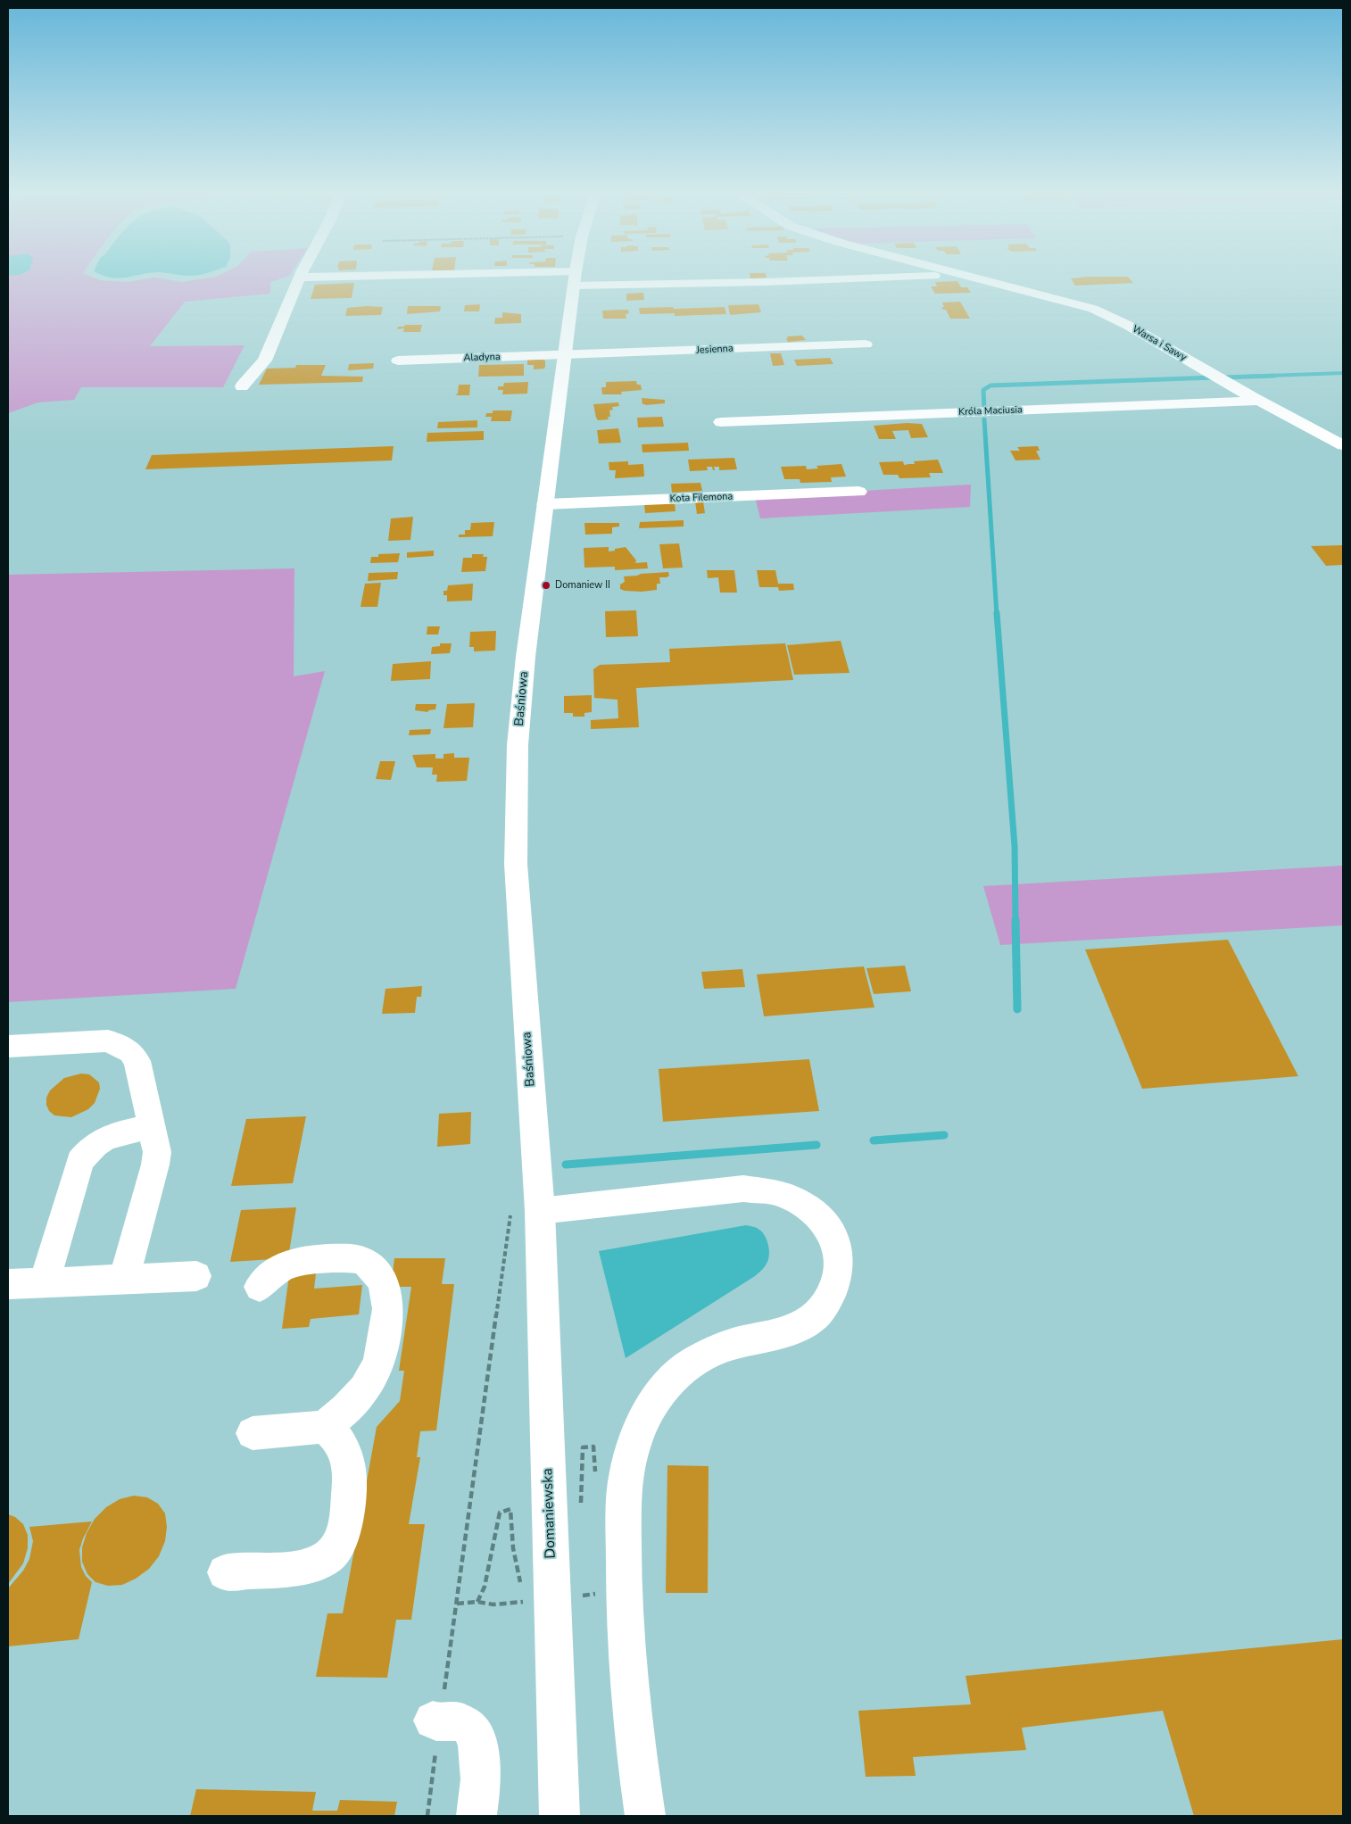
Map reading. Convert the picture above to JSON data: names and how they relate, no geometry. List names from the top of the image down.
{
  "streets": {
    "street": [
      "Warsa i Sawy",
      "Jesienna",
      "Aladyna",
      "Króla Maciusia",
      "Kota Filemona",
      "Baśniowa",
      "Domaniewska"
    ]
  },
  "crossings": [
    ["Warsa i Sawy", "Króla Maciusia"],
    ["Jesienna", "Aladyna"],
    ["Jesienna", "Baśniowa"],
    ["Aladyna", "Baśniowa"],
    ["Kota Filemona", "Baśniowa"],
    ["Baśniowa", "Domaniewska"]
  ],
  "places": ["Domaniew II"]
}
